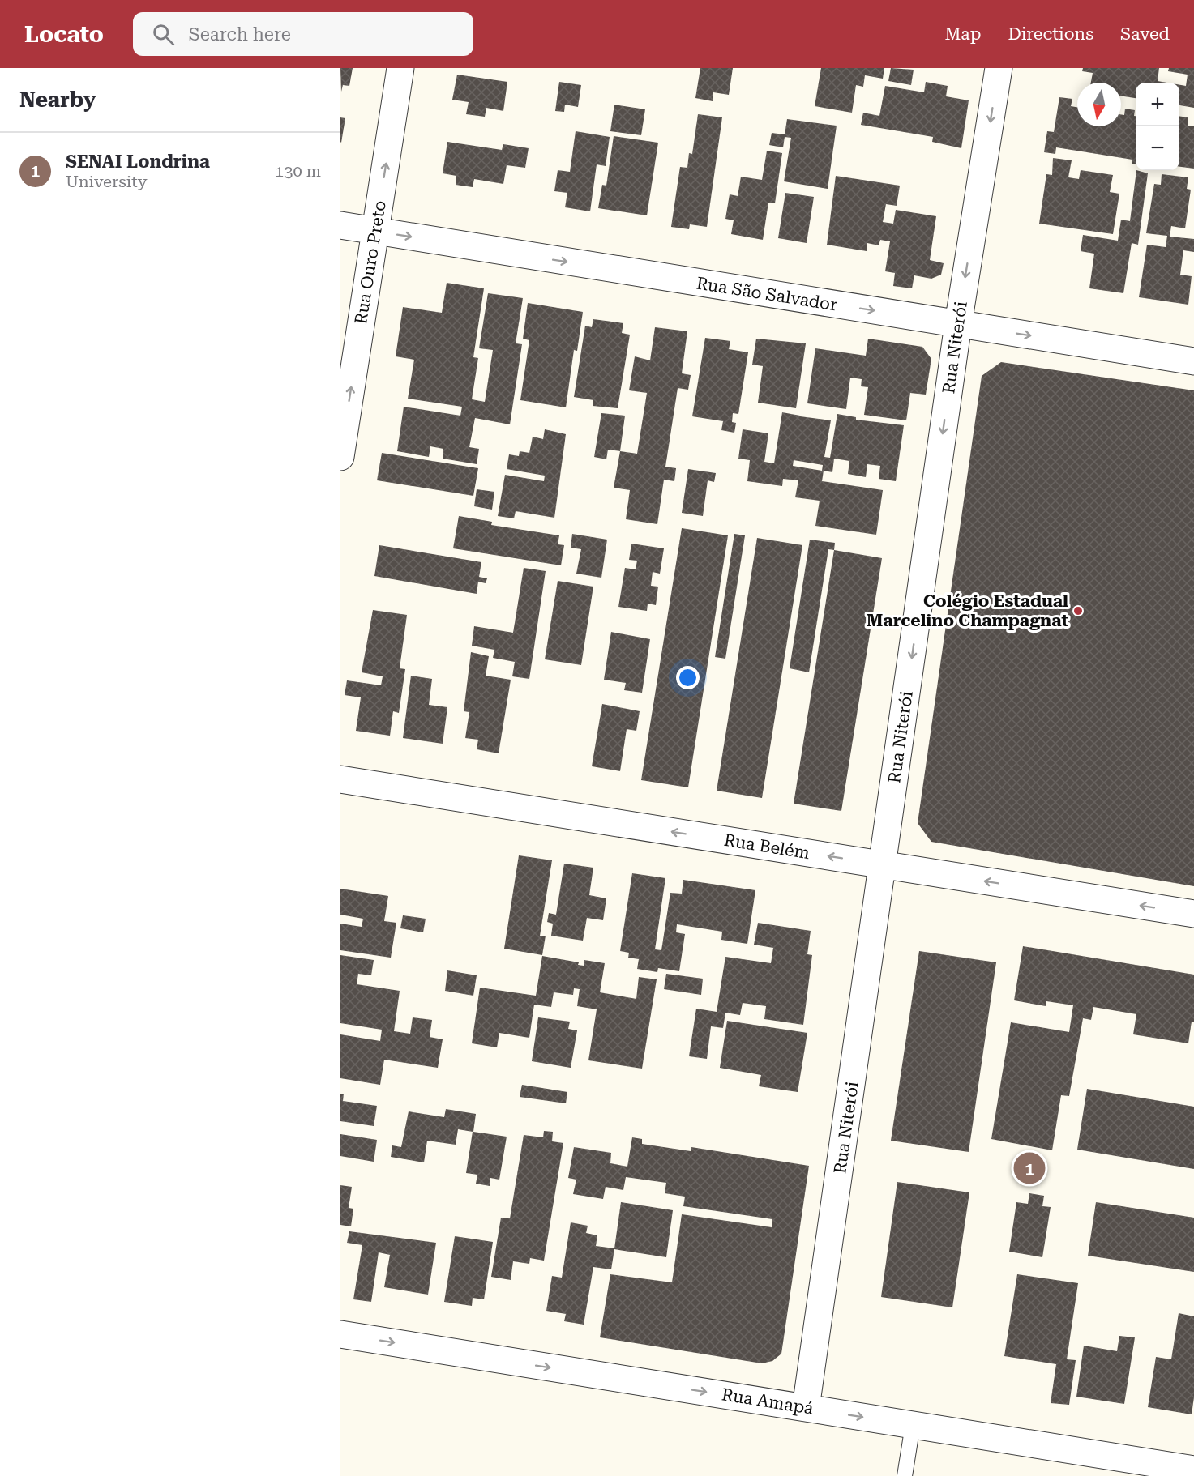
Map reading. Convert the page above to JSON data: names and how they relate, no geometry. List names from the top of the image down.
{
  "streets": {
    "street": [
      "Rua Ouro Preto",
      "Rua São Salvador",
      "Rua Niterói",
      "Rua Belém",
      "Rua Amapá"
    ]
  },
  "crossings": [
    ["Rua Ouro Preto", "Rua São Salvador"],
    ["Rua São Salvador", "Rua Niterói"],
    ["Rua Niterói", "Rua Belém"],
    ["Rua Niterói", "Rua Amapá"]
  ],
  "one_way": [
    "Rua Ouro Preto",
    "Rua São Salvador",
    "Rua Niterói",
    "Rua Belém",
    "Rua Amapá"
  ],
  "places": ["Colégio Estadual Marcelino Champagnat"],
  "north": "bottom",
  "page": {
    "header": "Locato",
    "search": "Search here",
    "nav": ["Map", "Directions", "Saved"],
    "heading": "Nearby",
    "map_buttons": ["+", "−"],
    "list": [
      {
        "mark": "1",
        "name": "SENAI Londrina",
        "note": "University",
        "value": "130 m"
      }
    ],
    "pins": "1"
  }
}
